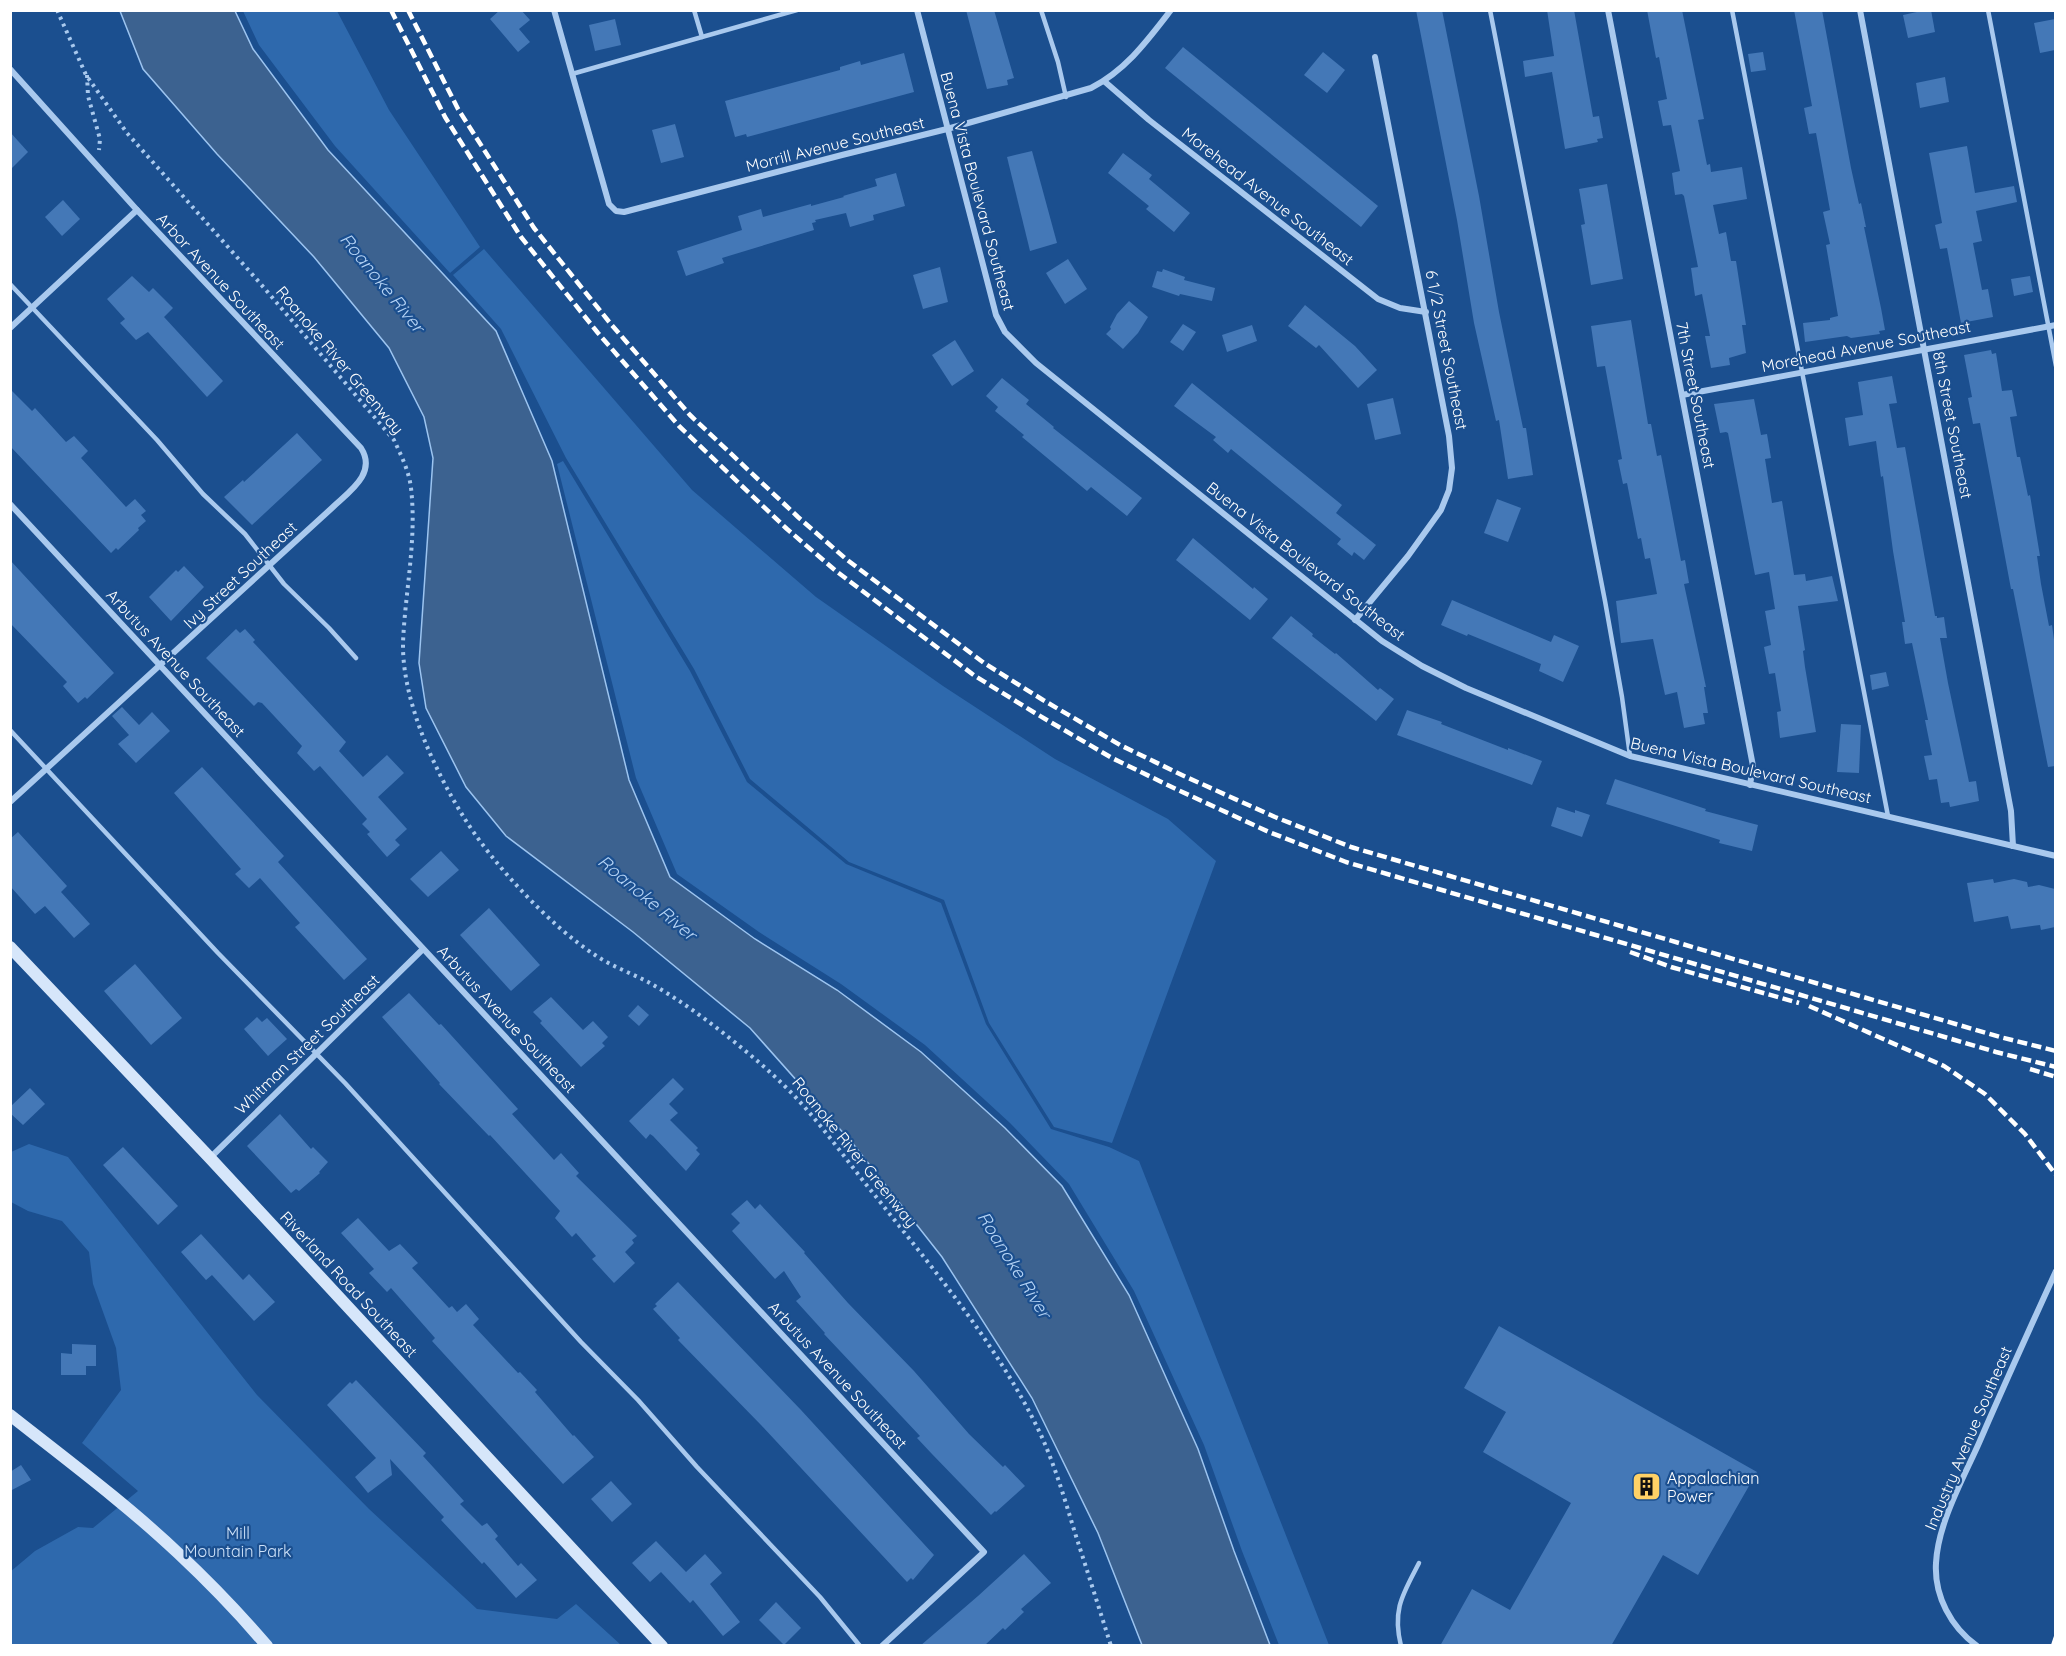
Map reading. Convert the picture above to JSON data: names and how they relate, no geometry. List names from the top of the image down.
{
  "streets": {
    "main road": ["Riverland Road Southeast"],
    "street": [
      "Morrill Avenue Southeast",
      "Buena Vista Boulevard Southeast",
      "Morehead Avenue Southeast",
      "Arbor Avenue Southeast",
      "6 1/2 Street Southeast",
      "7th Street Southeast",
      "8th Street Southeast",
      "Ivy Street Southeast",
      "Arbutus Avenue Southeast",
      "Whitman Street Southeast",
      "Industry Avenue Southeast"
    ],
    "path": ["Roanoke River Greenway"]
  },
  "crossings": [
    ["Morrill Avenue Southeast", "Buena Vista Boulevard Southeast"],
    ["Morrill Avenue Southeast", "Morehead Avenue Southeast"],
    ["Buena Vista Boulevard Southeast", "6 1/2 Street Southeast"],
    ["Buena Vista Boulevard Southeast", "7th Street Southeast"],
    ["Buena Vista Boulevard Southeast", "8th Street Southeast"],
    ["Morehead Avenue Southeast", "6 1/2 Street Southeast"],
    ["Morehead Avenue Southeast", "7th Street Southeast"],
    ["Morehead Avenue Southeast", "8th Street Southeast"],
    ["Arbor Avenue Southeast", "Ivy Street Southeast"],
    ["Ivy Street Southeast", "Arbutus Avenue Southeast"],
    ["Arbutus Avenue Southeast", "Whitman Street Southeast"],
    ["Whitman Street Southeast", "Riverland Road Southeast"]
  ],
  "water": ["Roanoke River"],
  "parks": ["Mill Mountain Park"],
  "places": {
    "building": ["Appalachian Power"]
  }
}
